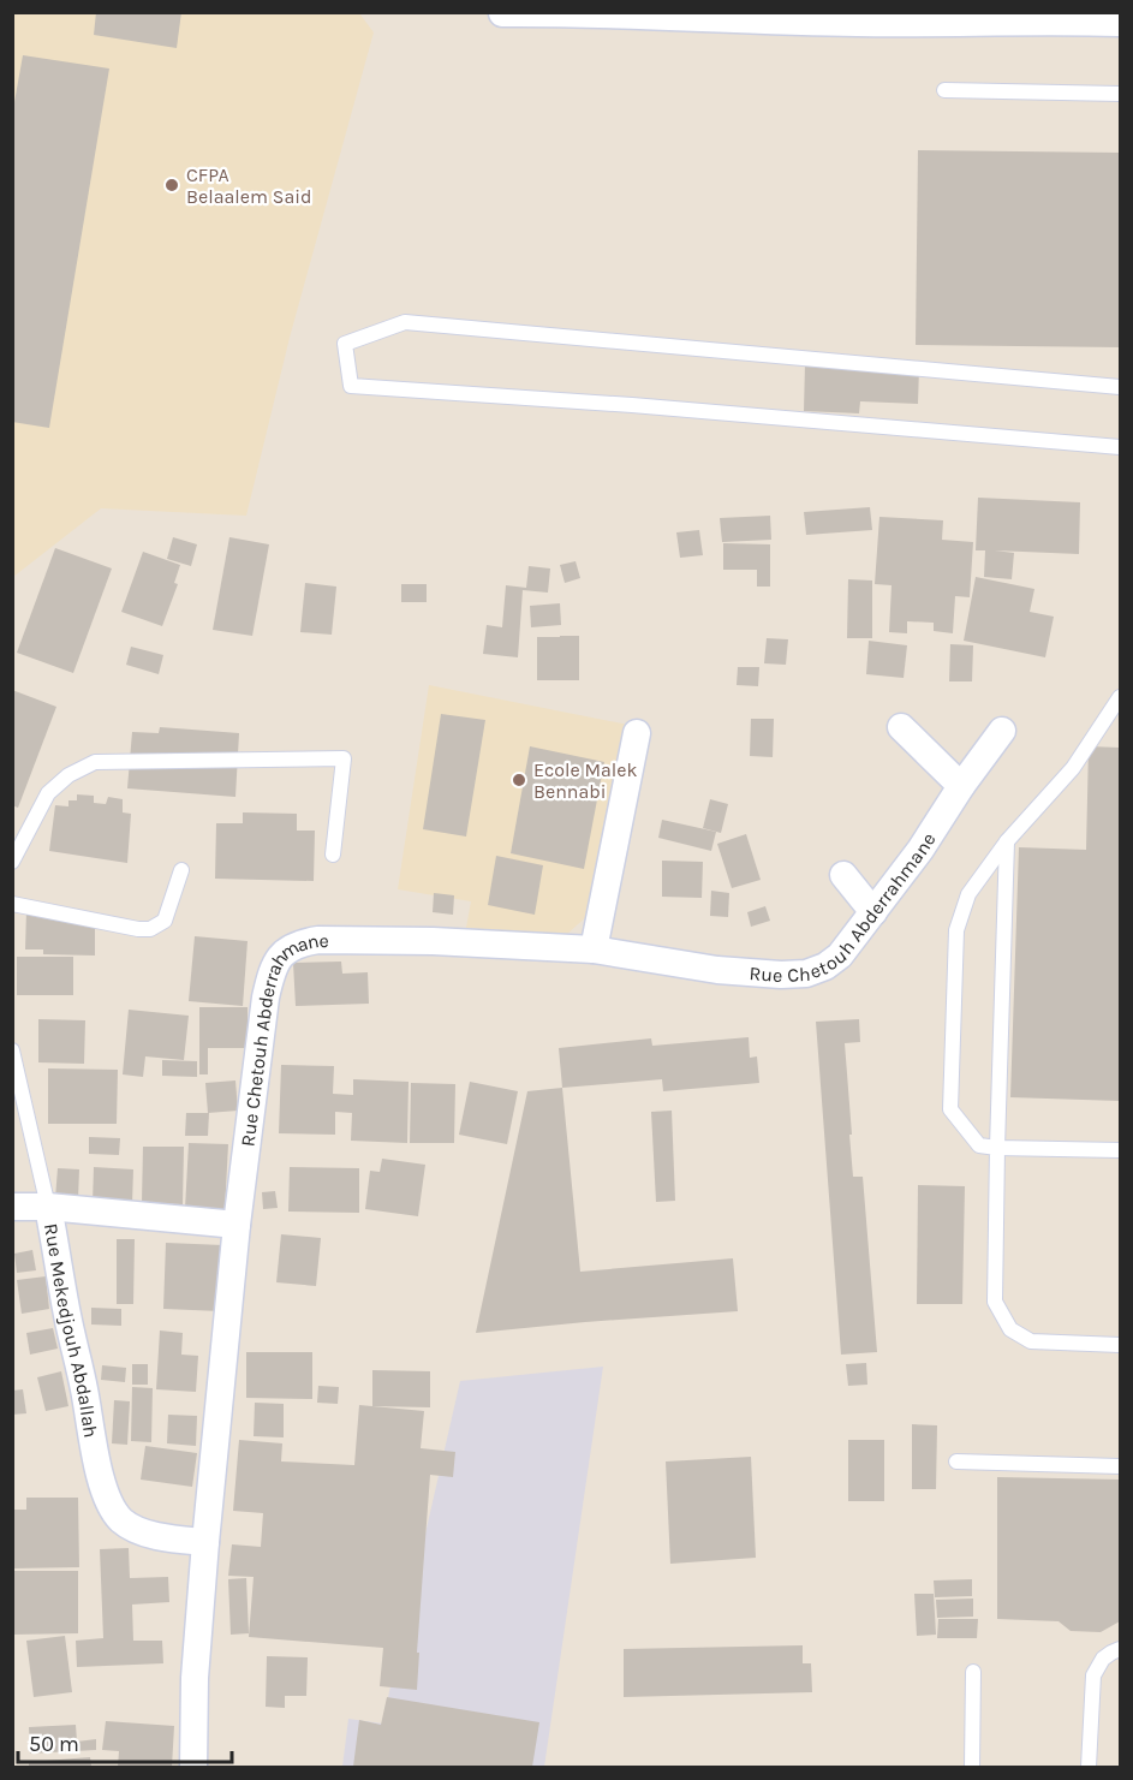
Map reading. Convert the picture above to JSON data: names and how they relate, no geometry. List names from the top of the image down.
{
  "streets": {
    "street": ["Rue Chetouh Abderrahmane", "Rue Mekedjouh Abdallah"]
  },
  "crossings": [
    ["Rue Chetouh Abderrahmane", "Rue Mekedjouh Abdallah"]
  ],
  "places": ["CFPA Belaalem Said", "Ecole Malek Bennabi"],
  "scale_bar": "50 m"
}
